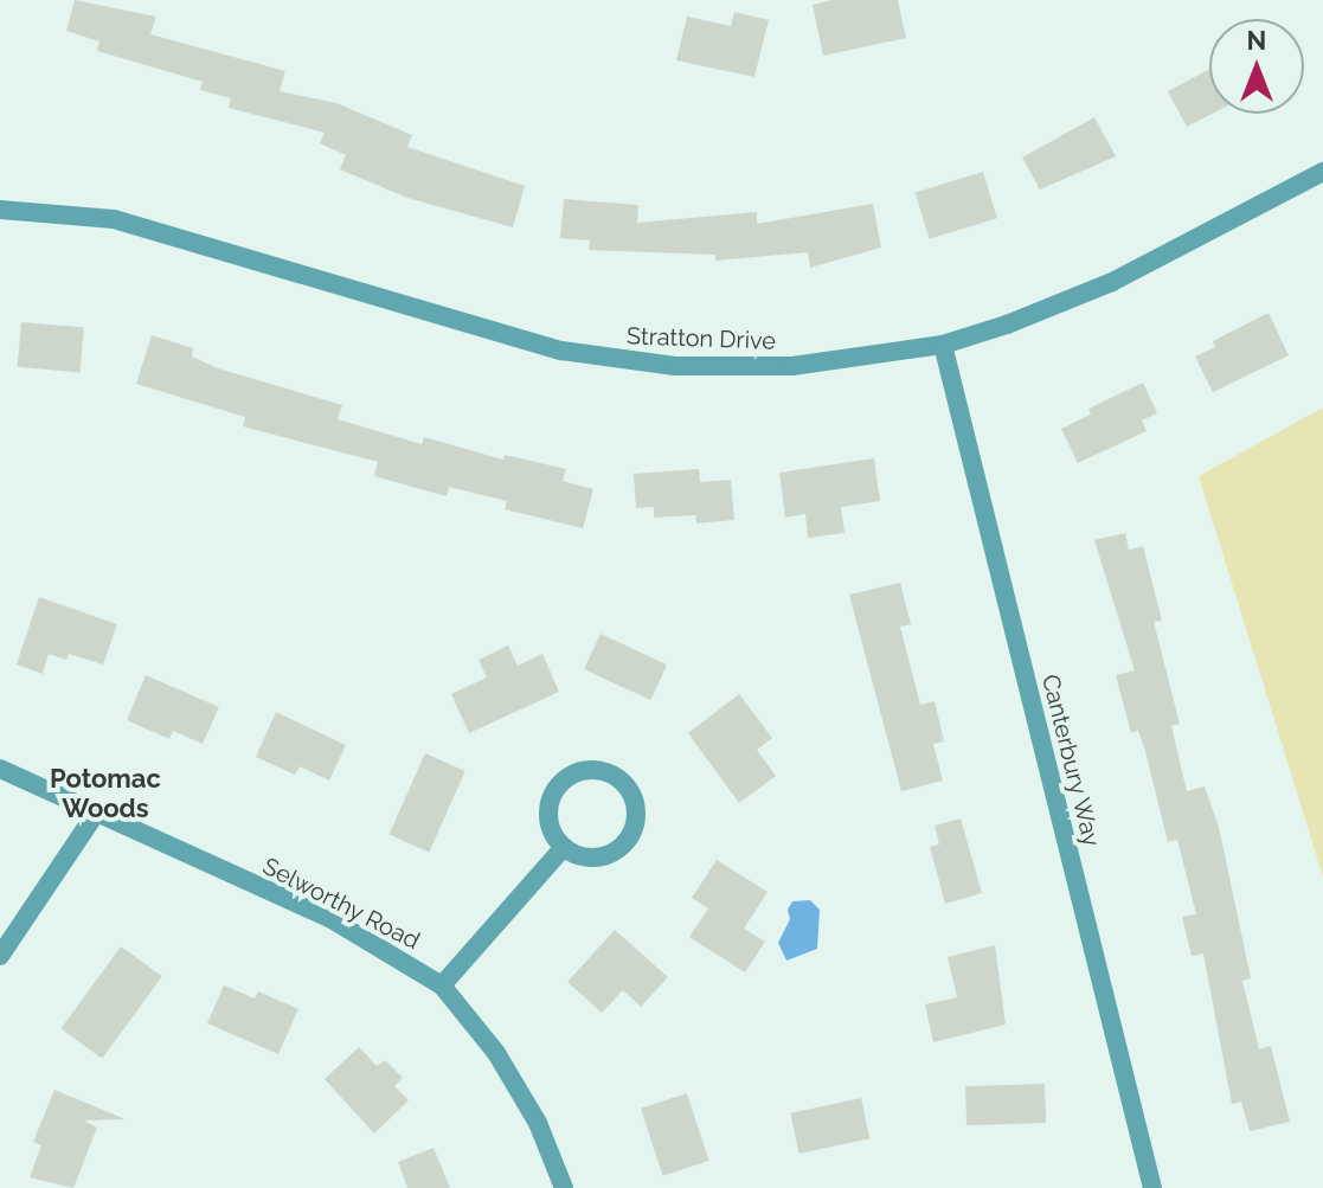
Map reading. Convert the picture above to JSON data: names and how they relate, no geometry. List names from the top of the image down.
{
  "streets": {
    "street": ["Stratton Drive", "Canterbury Way", "Selworthy Road"]
  },
  "crossings": [
    ["Stratton Drive", "Canterbury Way"]
  ],
  "districts": ["Potomac Woods"],
  "north": "top"
}
